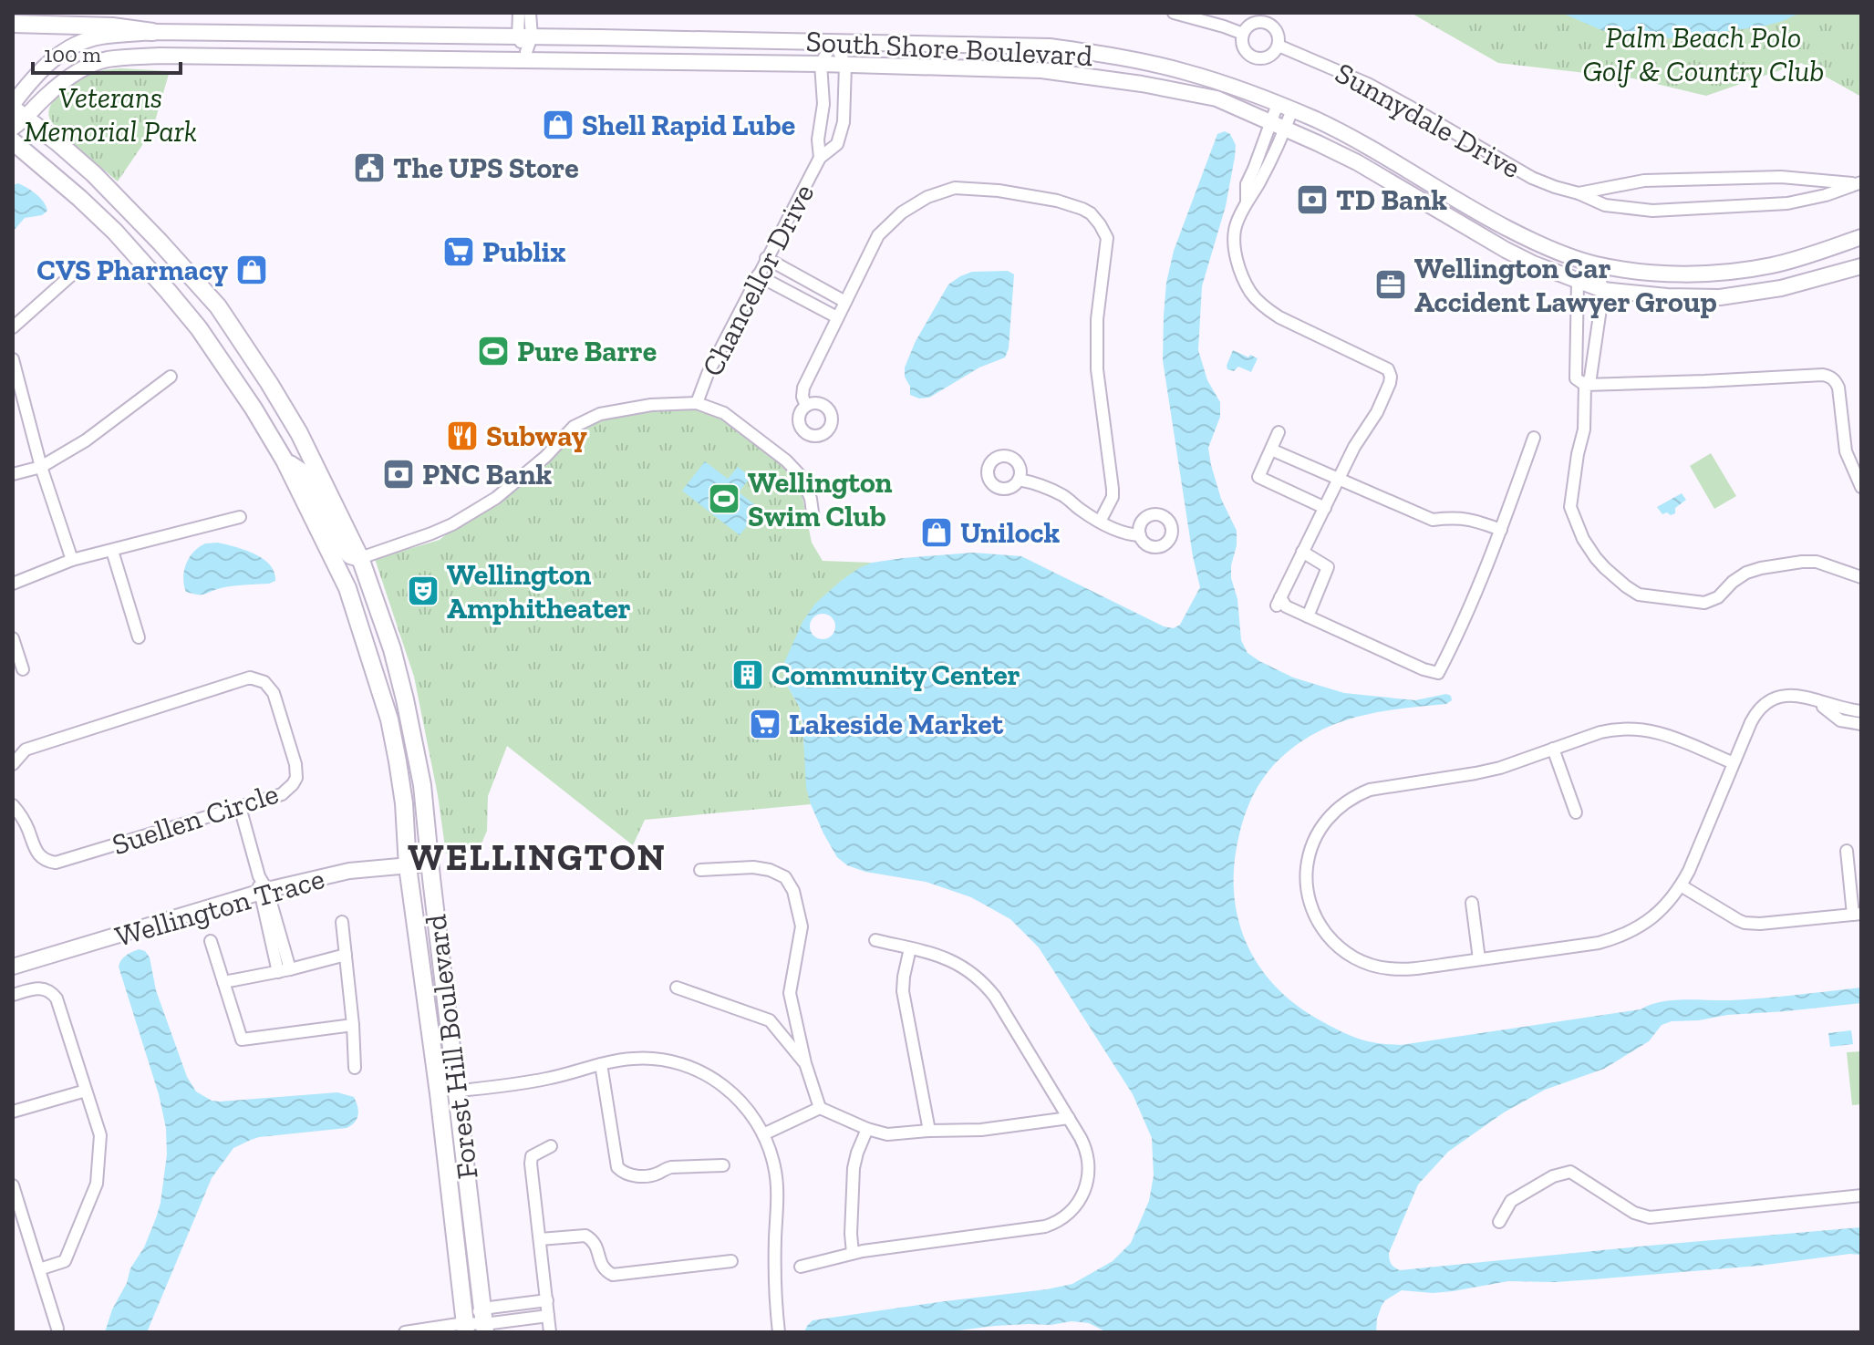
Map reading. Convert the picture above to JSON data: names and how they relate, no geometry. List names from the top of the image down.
{
  "streets": {
    "main road": ["Forest Hill Boulevard"],
    "street": [
      "South Shore Boulevard",
      "Sunnydale Drive",
      "Chancellor Drive",
      "Suellen Circle",
      "Wellington Trace"
    ]
  },
  "crossings": [
    ["South Shore Boulevard", "Chancellor Drive"],
    ["South Shore Boulevard", "Forest Hill Boulevard"],
    ["Wellington Trace", "Forest Hill Boulevard"]
  ],
  "districts": ["WELLINGTON"],
  "parks": ["Palm Beach Polo Golf & Country Club", "Veterans Memorial Park"],
  "places": {
    "shop": ["Shell Rapid Lube", "CVS Pharmacy", "Unilock"],
    "public building": ["The UPS Store"],
    "bank": ["TD Bank", "PNC Bank"],
    "supermarket": ["Publix", "Lakeside Market"],
    "office": ["Wellington Car Accident Lawyer Group"],
    "sports": ["Pure Barre", "Wellington Swim Club"],
    "restaurant": ["Subway"],
    "theatre": ["Wellington Amphitheater"],
    "building": ["Community Center"]
  },
  "scale_bar": "100 m"
}
